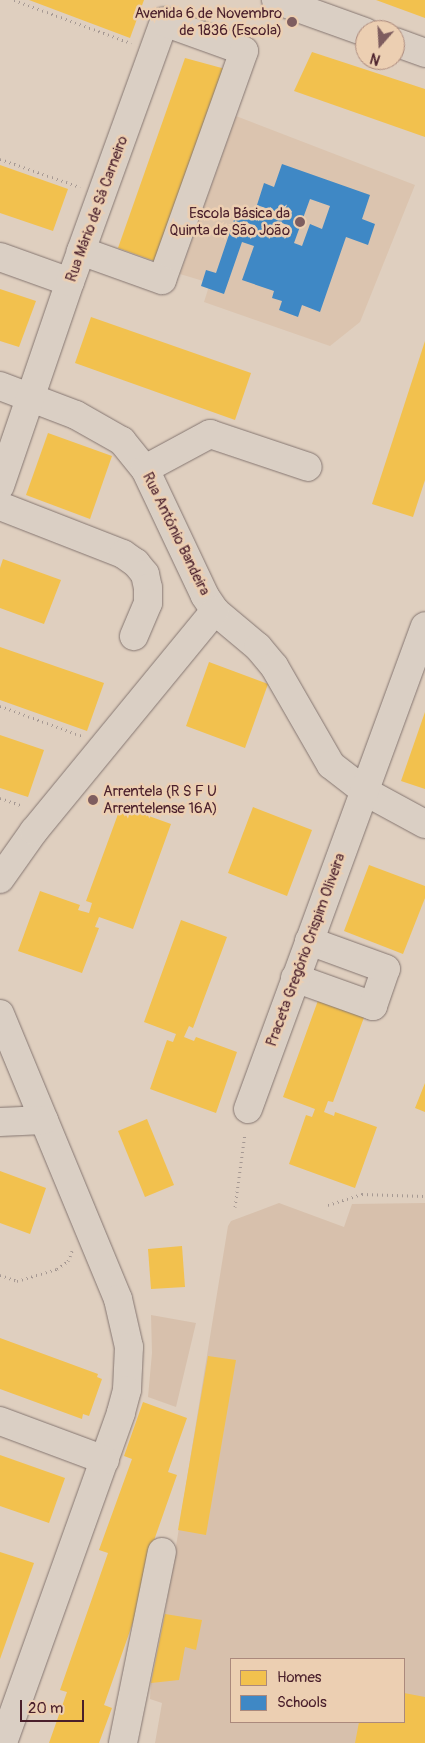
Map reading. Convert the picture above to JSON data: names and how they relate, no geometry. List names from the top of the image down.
{
  "streets": {
    "street": ["Rua Mário de Sá Carneiro", "Rua António Bandeira", "Praceta Gregório Crispim Oliveira"]
  },
  "crossings": [
    ["Rua Mário de Sá Carneiro", "Rua António Bandeira"],
    ["Rua António Bandeira", "Praceta Gregório Crispim Oliveira"]
  ],
  "places": ["Avenida 6 de Novembro de 1836 (Escola)", "Escola Básica da Quinta de São João", "Arrentela (R S F U Arrentelense 16A)"],
  "legend": ["Homes", "Schools"],
  "scale_bar": "20 m",
  "north": "bottom"
}
